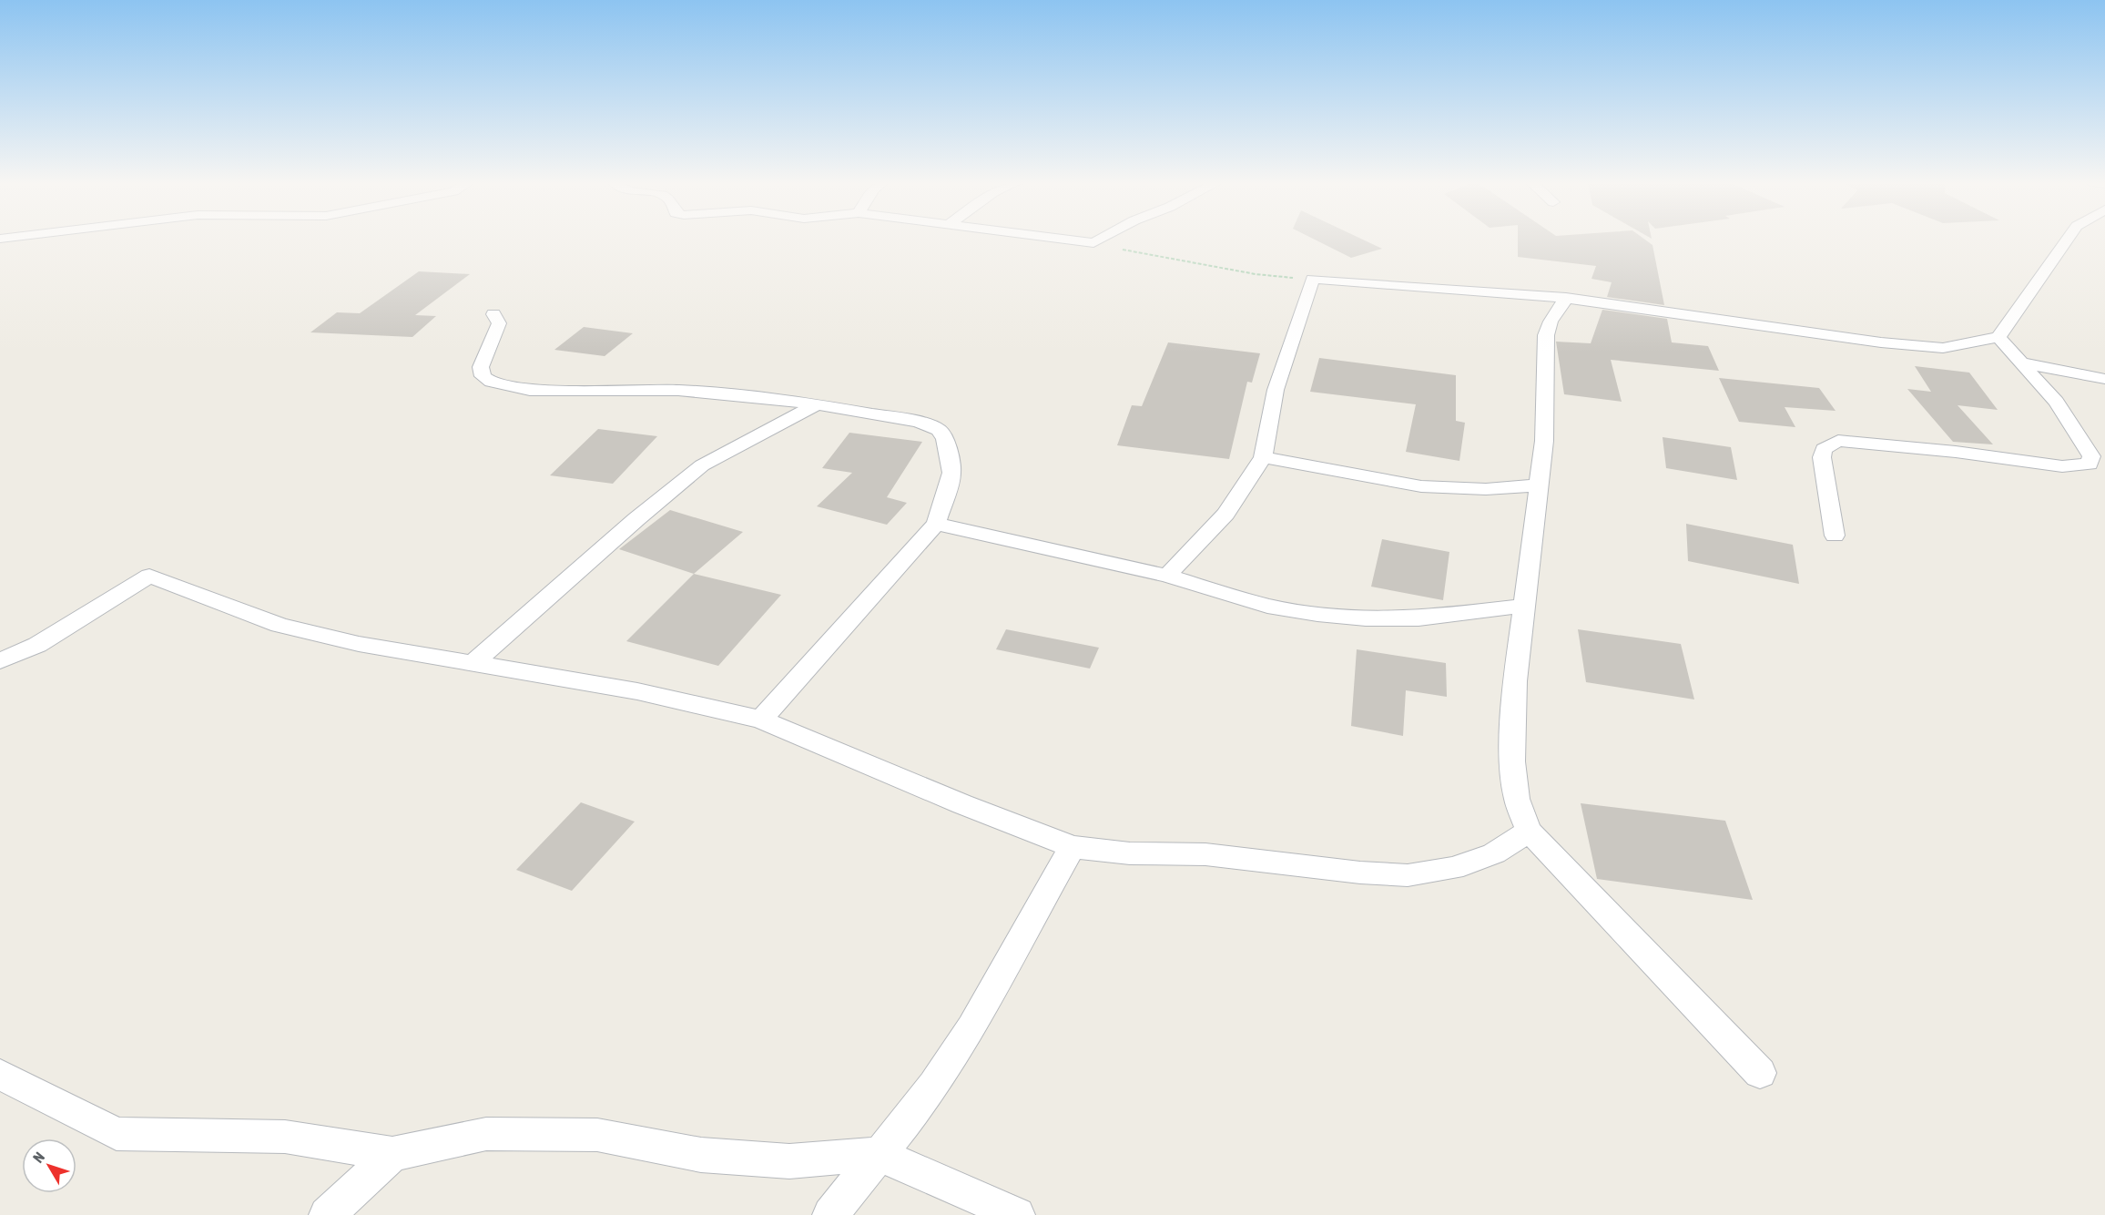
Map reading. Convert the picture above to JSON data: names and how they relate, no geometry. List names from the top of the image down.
{
  "north": "top left"
}
